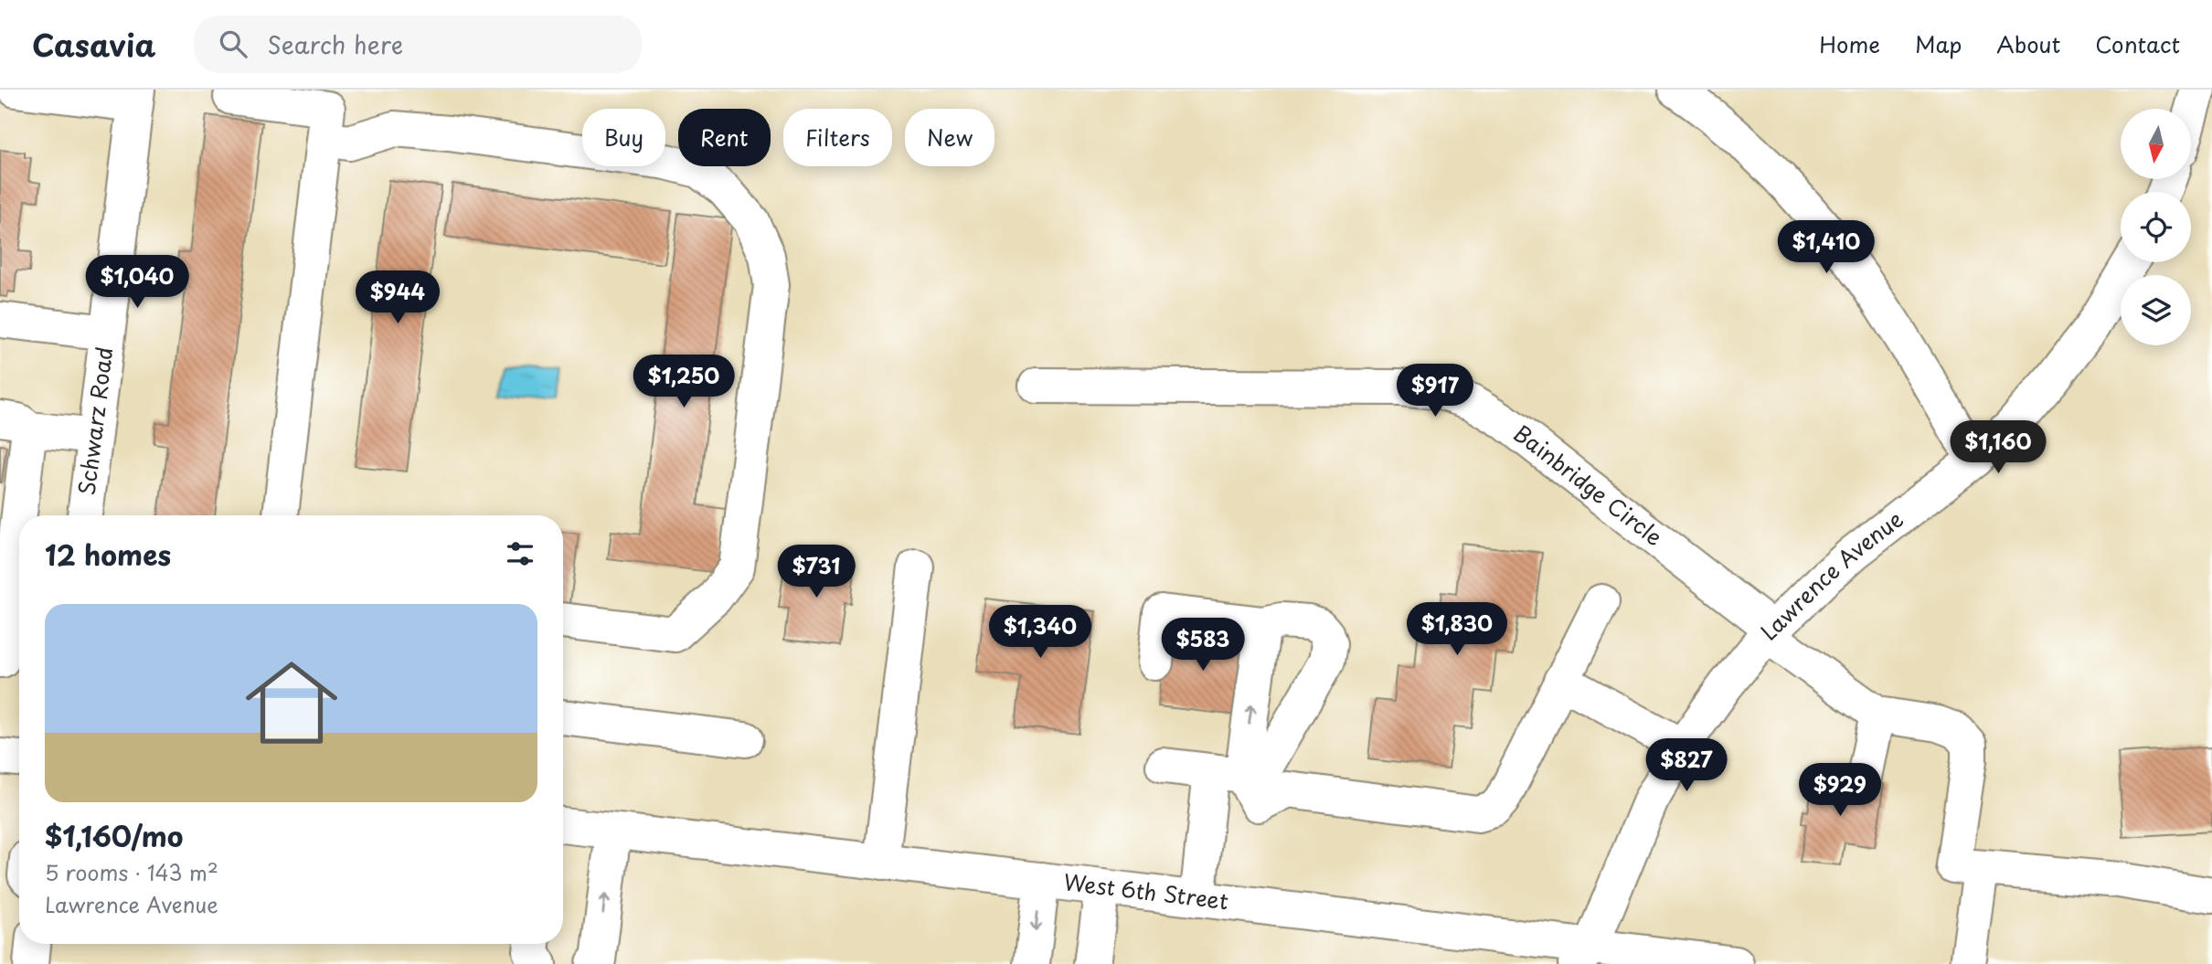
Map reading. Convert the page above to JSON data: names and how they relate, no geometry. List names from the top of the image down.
{
  "streets": {
    "street": [
      "Schwarz Road",
      "Bainbridge Circle",
      "Lawrence Avenue",
      "West 6th Street"
    ]
  },
  "crossings": [
    ["Bainbridge Circle", "Lawrence Avenue"],
    ["Lawrence Avenue", "West 6th Street"]
  ],
  "north": "bottom",
  "page": {
    "header": "Casavia",
    "search": "Search here",
    "nav": [
      "Home",
      "Map",
      "About",
      "Contact"
    ],
    "chip": [
      "Buy",
      "Rent",
      "Filters",
      "New"
    ],
    "price": [
      "$1,410",
      "$1,040",
      "$944",
      "$1,250",
      "$917",
      "$1,160",
      "$731",
      "$1,830",
      "$1,340",
      "$583",
      "$827",
      "$929"
    ],
    "heading": "12 homes",
    "list": [
      {
        "name": "$1,160/mo",
        "note": "5 rooms · 143 m² · Lawrence Avenue"
      }
    ]
  }
}
